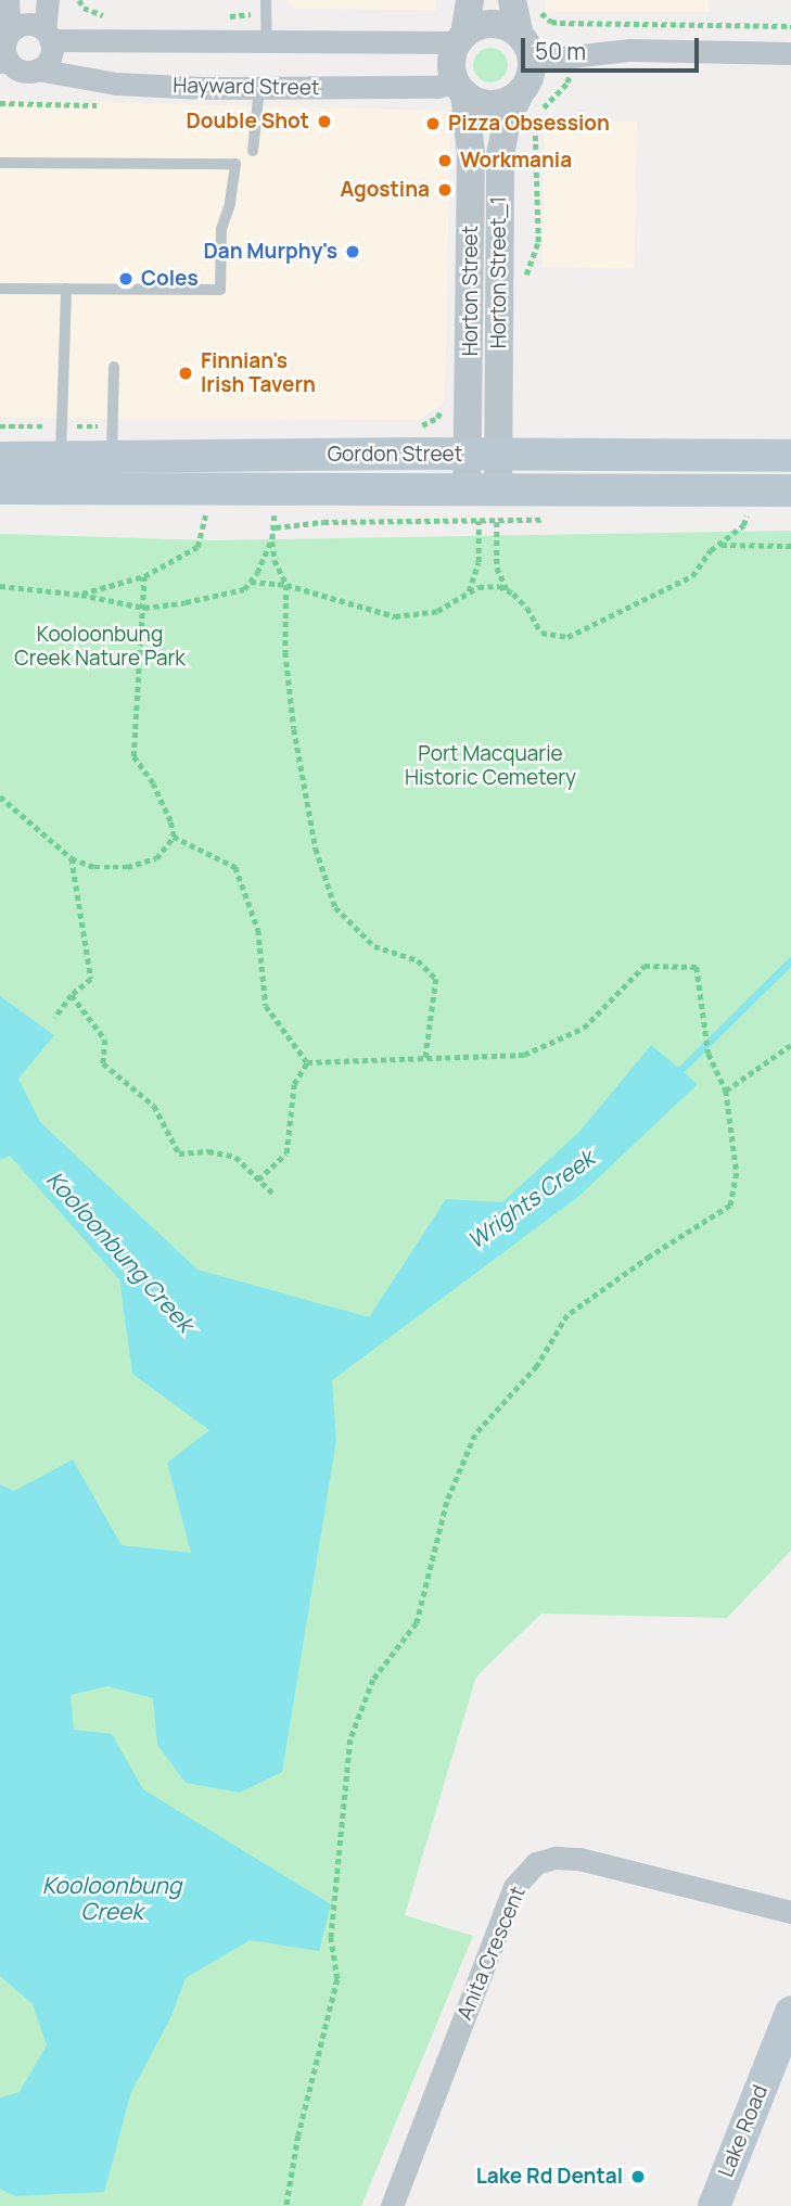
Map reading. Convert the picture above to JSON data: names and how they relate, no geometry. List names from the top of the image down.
{
  "streets": {
    "main road": ["Gordon Street", "Lake Road"],
    "street": [
      "Hayward Street",
      "Horton Street_1",
      "Horton Street",
      "Anita Crescent"
    ]
  },
  "crossings": [
    ["Hayward Street", "Horton Street_1"],
    ["Hayward Street", "Horton Street"],
    ["Horton Street_1", "Horton Street"],
    ["Horton Street_1", "Gordon Street"],
    ["Horton Street", "Gordon Street"]
  ],
  "water": ["Wrights Creek", "Kooloonbung Creek"],
  "parks": ["Kooloonbung Creek Nature Park", "Port Macquarie Historic Cemetery"],
  "places": [
    "Double Shot",
    "Pizza Obsession",
    "Workmania",
    "Agostina",
    "Dan Murphy's",
    "Coles",
    "Finnian's Irish Tavern",
    "Lake Rd Dental"
  ],
  "scale_bar": "50 m"
}
